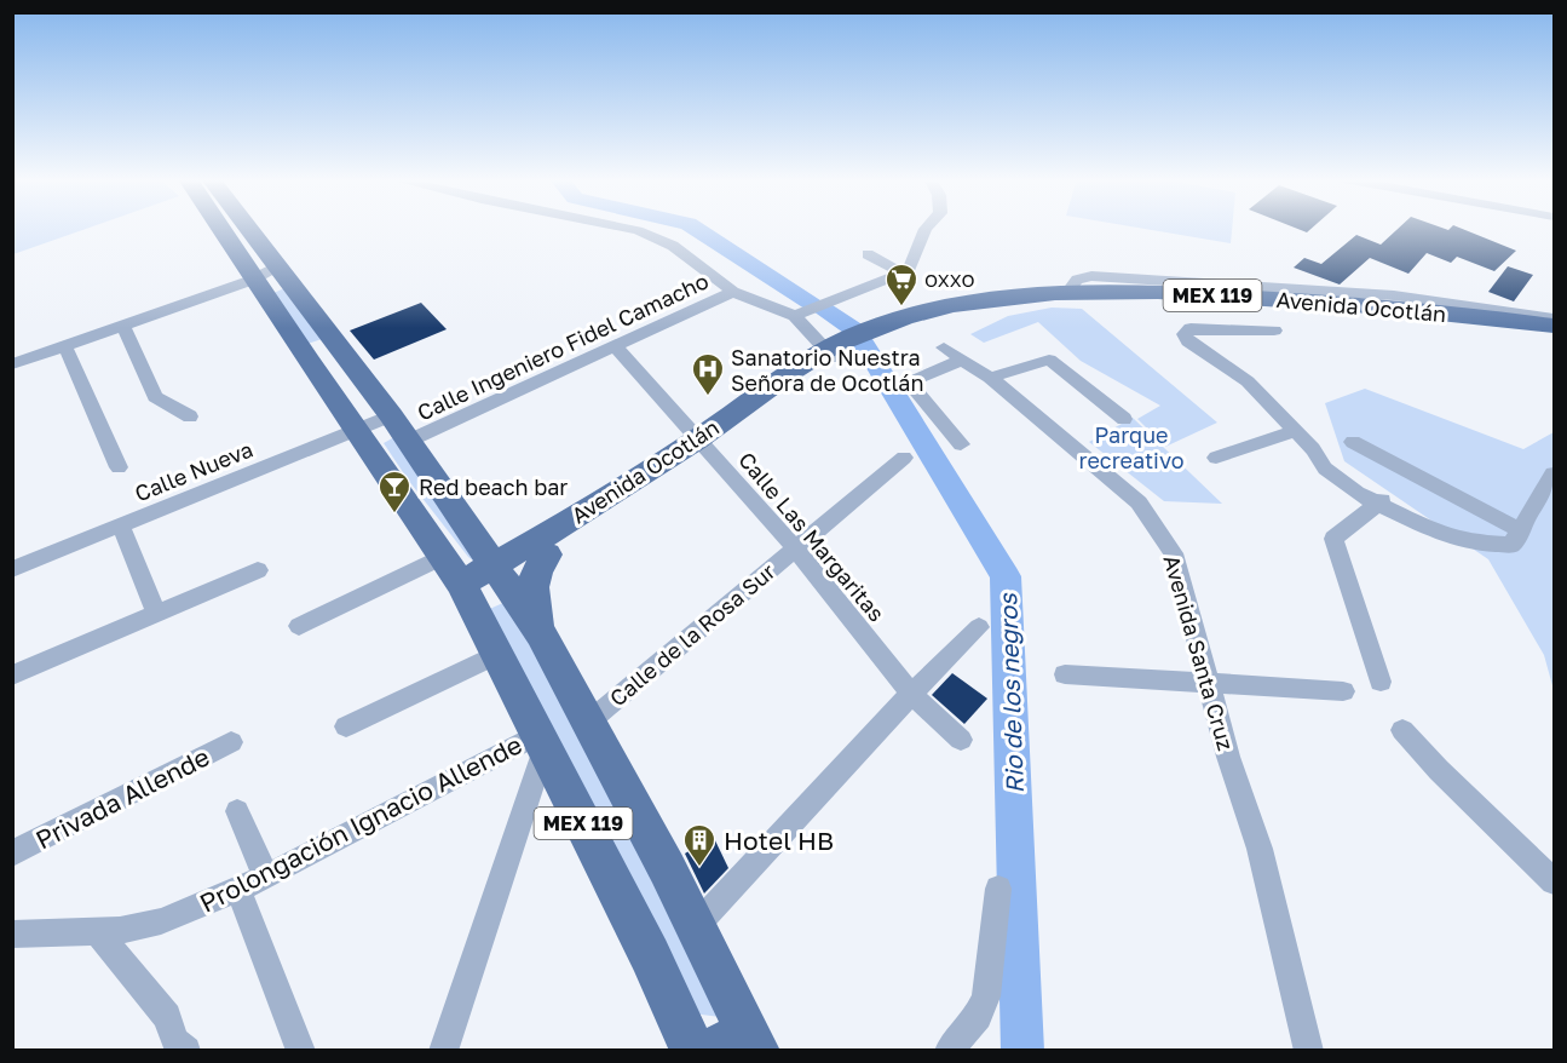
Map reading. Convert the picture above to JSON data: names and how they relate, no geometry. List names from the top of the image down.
{
  "streets": {
    "main road": ["MEX 119", "Avenida Ocotlán"],
    "street": [
      "Calle Ingeniero Fidel Camacho",
      "Calle Nueva",
      "Calle Las Margaritas",
      "Calle de la Rosa Sur",
      "Avenida Santa Cruz",
      "Privada Allende",
      "Prolongación Ignacio Allende"
    ]
  },
  "crossings": [
    ["MEX 119", "Avenida Ocotlán"],
    ["MEX 119", "Calle Ingeniero Fidel Camacho"],
    ["MEX 119", "Calle Nueva"],
    ["MEX 119", "Calle de la Rosa Sur"],
    ["MEX 119", "Prolongación Ignacio Allende"],
    ["Avenida Ocotlán", "Calle Las Margaritas"],
    ["Calle Ingeniero Fidel Camacho", "Calle Las Margaritas"],
    ["Calle Las Margaritas", "Calle de la Rosa Sur"]
  ],
  "water": ["Rio de los negros"],
  "parks": ["Parque recreativo"],
  "places": {
    "supermarket": ["OXXO"],
    "hospital": ["Sanatorio Nuestra Señora de Ocotlán"],
    "bar": ["Red beach bar"],
    "building": ["Hotel HB"]
  }
}
